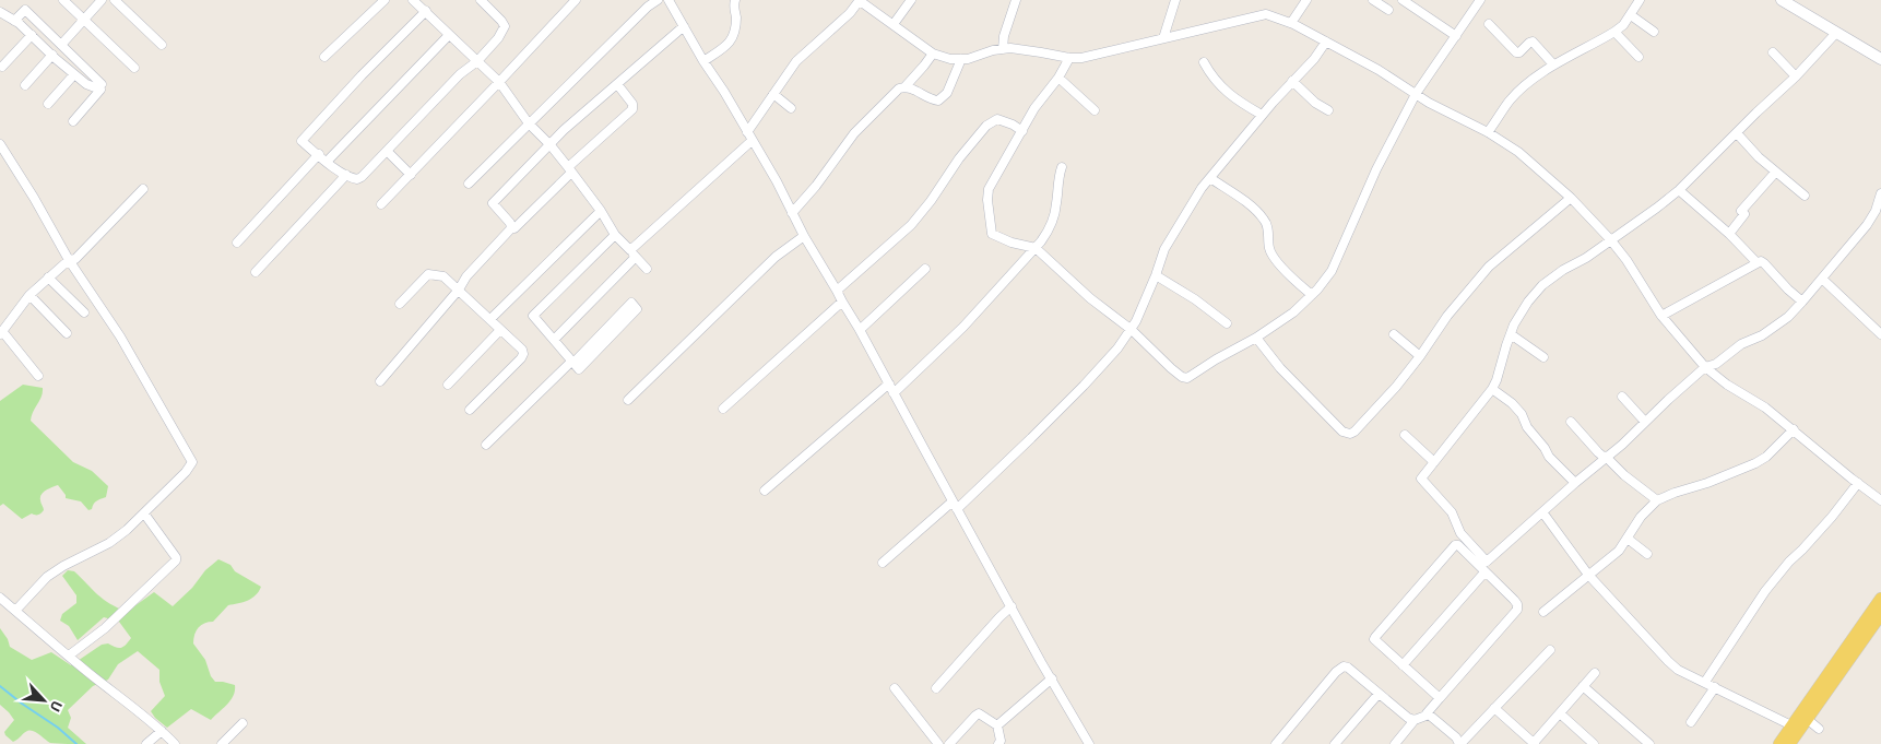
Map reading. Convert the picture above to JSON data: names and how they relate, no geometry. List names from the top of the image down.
{
  "north": "bottom right"
}
